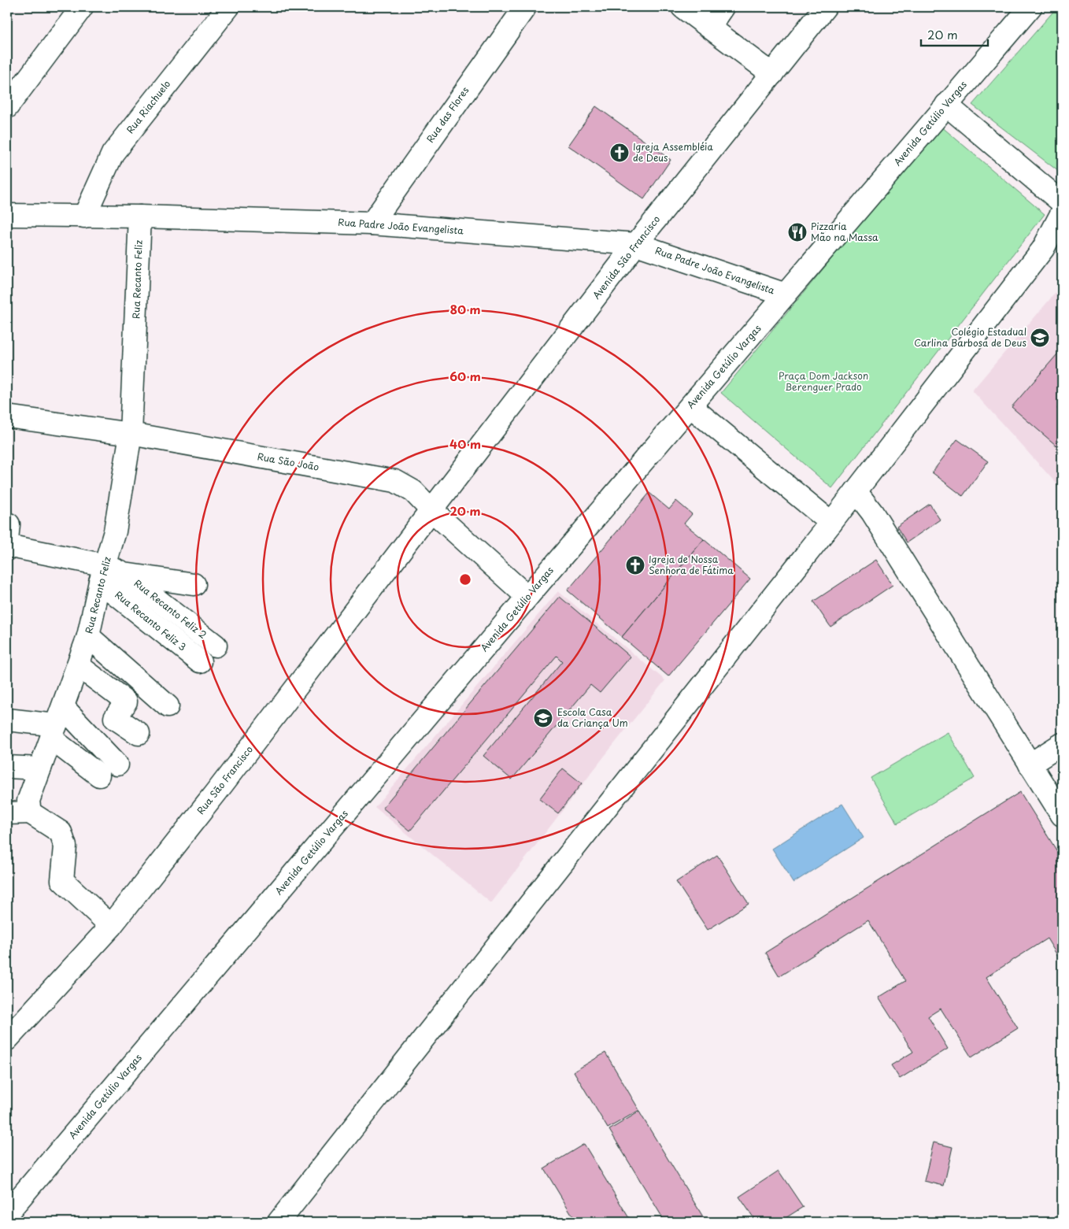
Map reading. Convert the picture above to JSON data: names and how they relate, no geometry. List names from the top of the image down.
{
  "streets": {
    "street": [
      "Rua Riachuelo",
      "Rua das Flores",
      "Avenida Getúlio Vargas",
      "Rua Padre João Evangelista",
      "Avenida São Francisco",
      "Rua Recanto Feliz",
      "Rua São João",
      "Rua Recanto Feliz 2",
      "Rua Recanto Feliz 3",
      "Rua São Francisco"
    ]
  },
  "crossings": [
    ["Rua Riachuelo", "Rua Padre João Evangelista"],
    ["Rua das Flores", "Rua Padre João Evangelista"],
    ["Avenida Getúlio Vargas", "Rua Padre João Evangelista"],
    ["Avenida Getúlio Vargas", "Rua São João"],
    ["Rua Padre João Evangelista", "Avenida São Francisco"],
    ["Rua Padre João Evangelista", "Rua Recanto Feliz"],
    ["Avenida São Francisco", "Rua São João"],
    ["Avenida São Francisco", "Rua São Francisco"],
    ["Rua Recanto Feliz", "Rua São João"],
    ["Rua Recanto Feliz", "Rua Recanto Feliz 3"],
    ["Rua São João", "Rua São Francisco"]
  ],
  "parks": ["Praça Dom Jackson Berenguer Prado"],
  "places": {
    "church": ["Igreja Assembléia de Deus", "Igreja de Nossa Senhora de Fátima"],
    "restaurant": ["Pizzaria Mão na Massa"],
    "school or university": ["Colégio Estadual Carlina Barbosa de Deus", "Escola Casa da Criança Um"]
  },
  "scale_bar": "20 m",
  "rings": [
    "80 m",
    "60 m",
    "40 m",
    "20 m"
  ]
}
